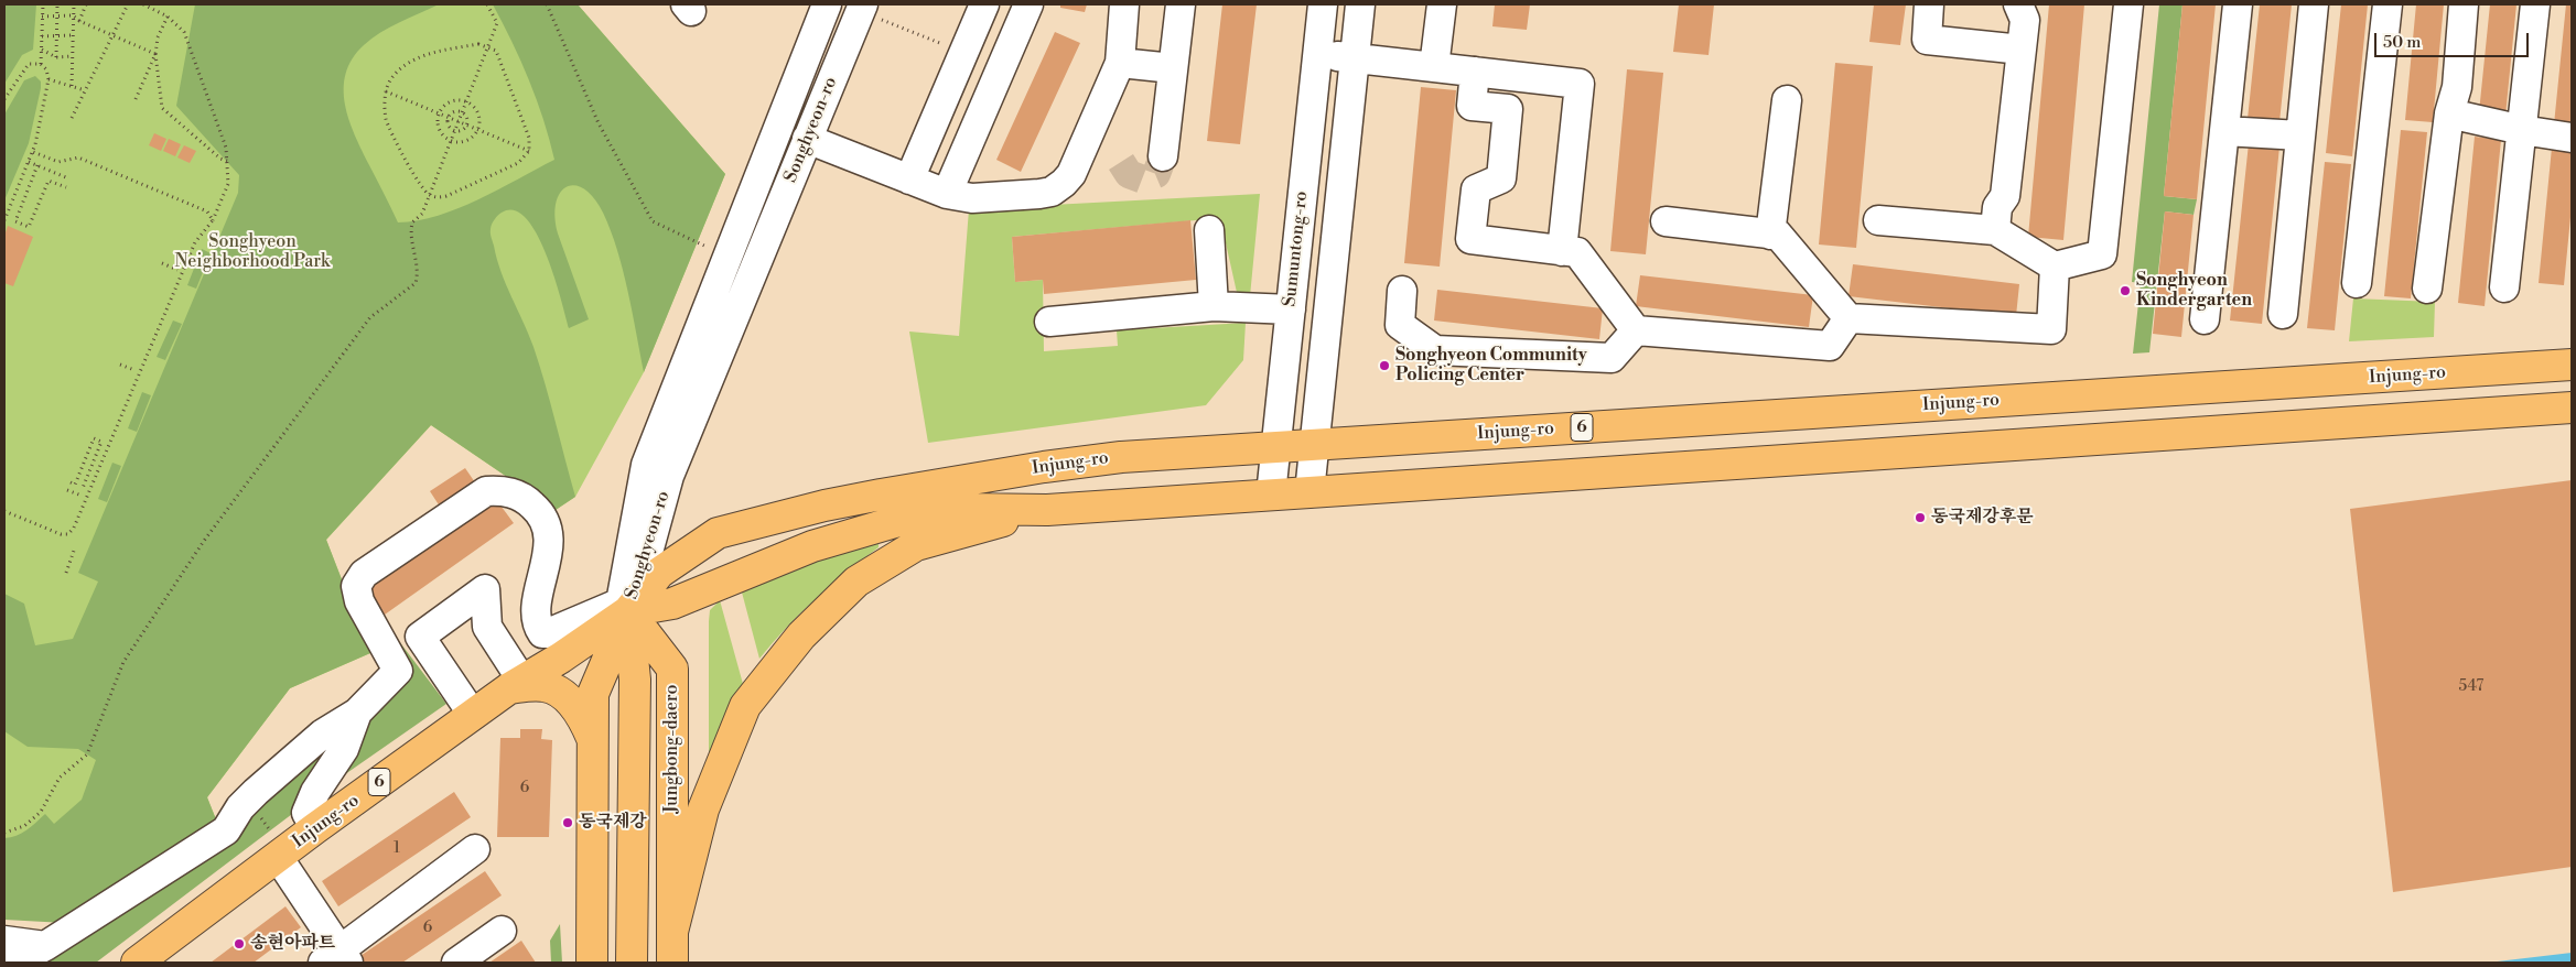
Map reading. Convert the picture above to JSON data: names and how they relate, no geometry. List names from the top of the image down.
{
  "streets": {
    "main road": ["Injung-ro", "6", "Jungbong-daero"],
    "street": ["Songhyeon-ro", "Sumuntong-ro"]
  },
  "crossings": [
    ["Songhyeon-ro", "Injung-ro"],
    ["Songhyeon-ro", "Jungbong-daero"],
    ["Sumuntong-ro", "Injung-ro"],
    ["Injung-ro", "Jungbong-daero"]
  ],
  "parks": ["Songhyeon Neighborhood Park"],
  "places": [
    "Songhyeon Kindergarten",
    "Songhyeon Community Policing Center",
    "동국제강후문",
    "동국제강",
    "송현아파트"
  ],
  "house_numbers": [
    "547",
    "6",
    "1",
    "6"
  ],
  "scale_bar": "50 m"
}
